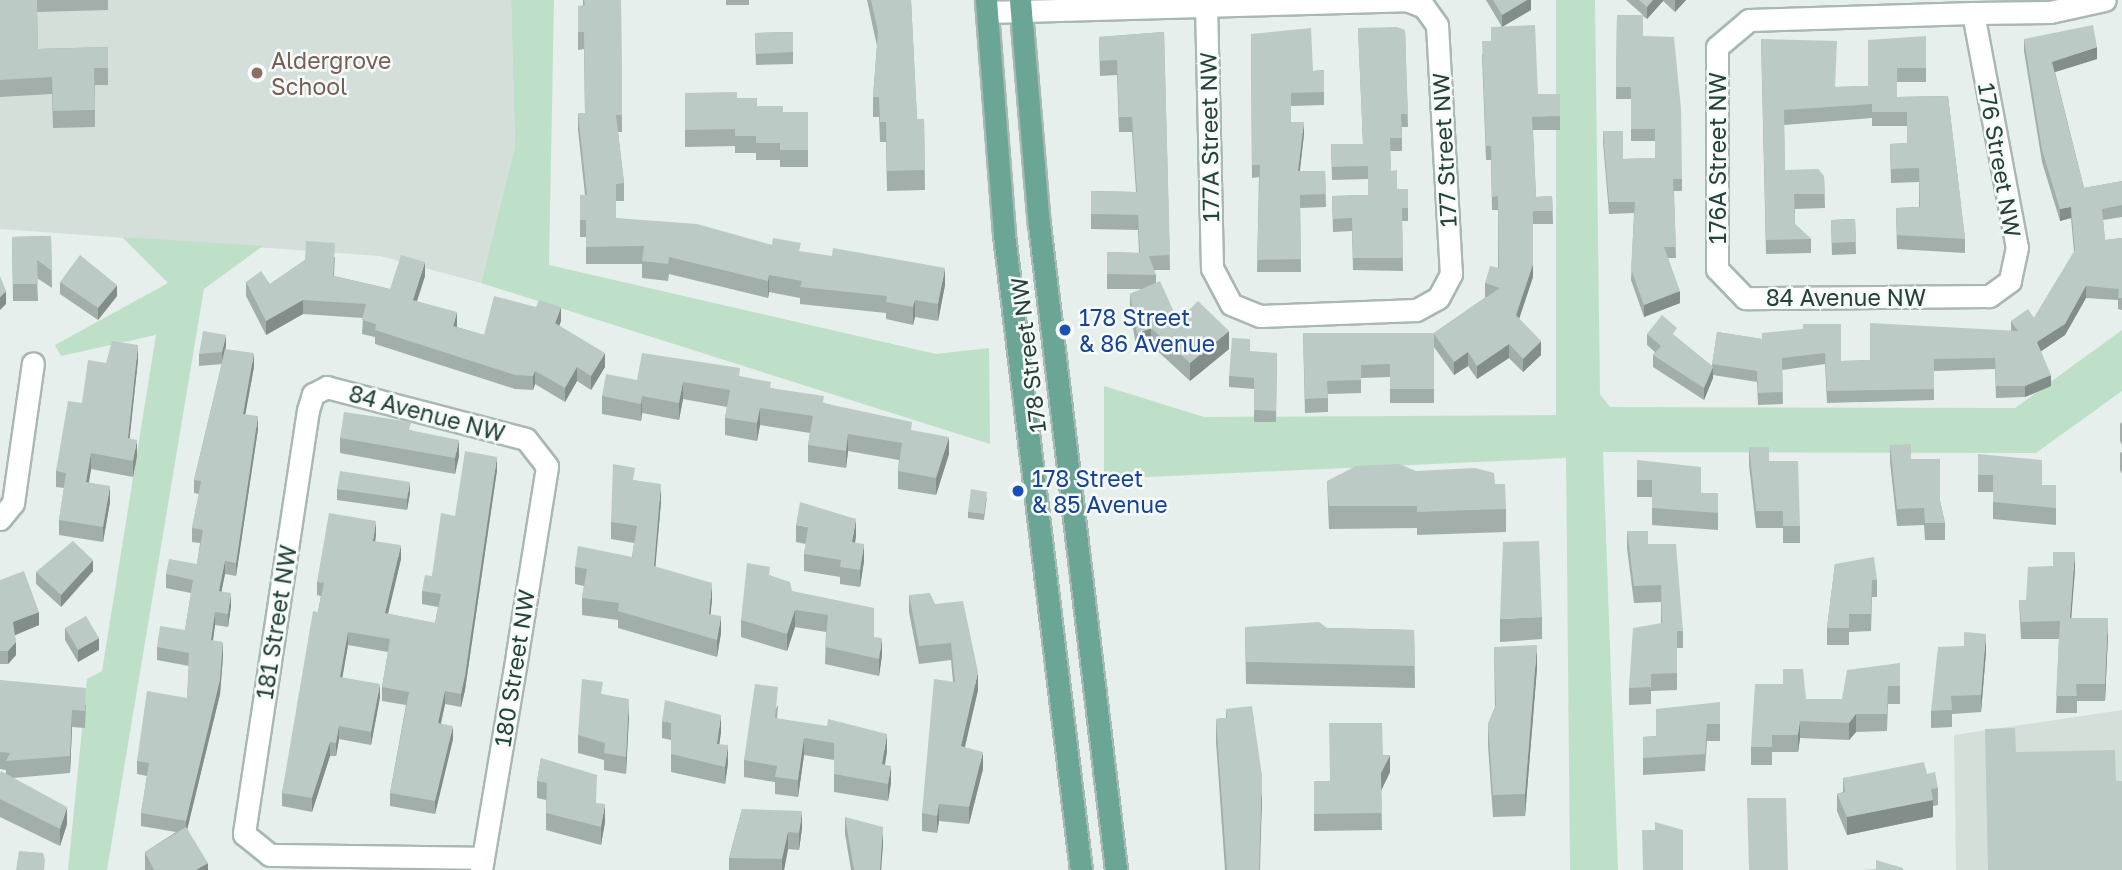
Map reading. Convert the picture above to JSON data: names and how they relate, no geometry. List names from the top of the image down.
{
  "streets": {
    "main road": ["178 Street NW"],
    "street": [
      "177A Street NW",
      "177 Street NW",
      "176A Street NW",
      "176 Street NW",
      "84 Avenue NW",
      "181 Street NW",
      "180 Street NW"
    ]
  },
  "crossings": [
    ["177A Street NW", "177 Street NW"],
    ["176A Street NW", "176 Street NW"],
    ["176A Street NW", "84 Avenue NW"],
    ["176 Street NW", "84 Avenue NW"],
    ["84 Avenue NW", "181 Street NW"],
    ["84 Avenue NW", "180 Street NW"],
    ["181 Street NW", "180 Street NW"]
  ],
  "places": ["Aldergrove School", "178 Street & 86 Avenue", "178 Street & 85 Avenue"]
}
